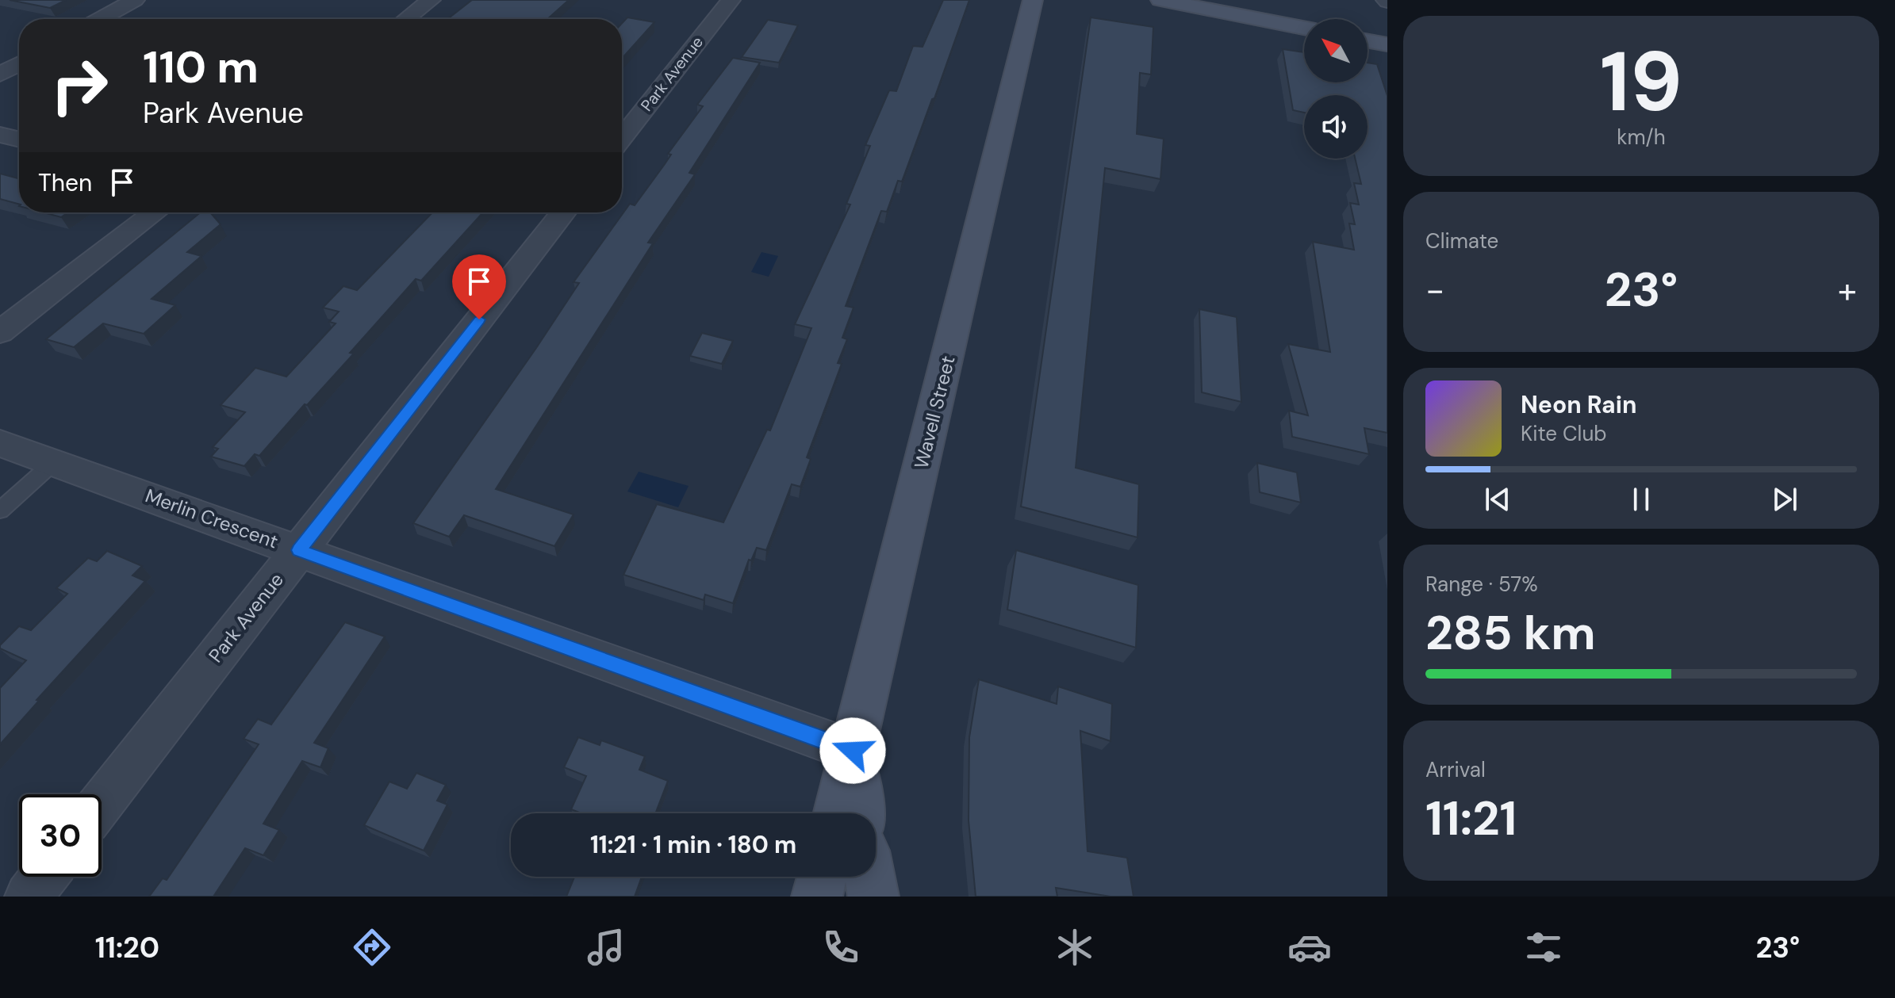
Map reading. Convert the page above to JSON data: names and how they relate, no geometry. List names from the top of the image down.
{
  "streets": {
    "street": ["Park Avenue", "Wavell Street", "Merlin Crescent"]
  },
  "crossings": [
    ["Park Avenue", "Merlin Crescent"],
    ["Wavell Street", "Merlin Crescent"]
  ],
  "north": "top left",
  "page": {
    "tile": [
      ["19", "km/h"],
      "Climate",
      ["Range · 57%", "285 km"],
      ["Arrival", "11:21"]
    ],
    "turn": ["110 m", "Park Avenue"],
    "then": "Then",
    "heat": ["−", "23°", "+"],
    "song": ["Neon Rain", "Kite Club"],
    "limit": "30",
    "trip": "11:21 · 1 min · 180 m",
    "tabs": ["11:20", "23°"]
  }
}
